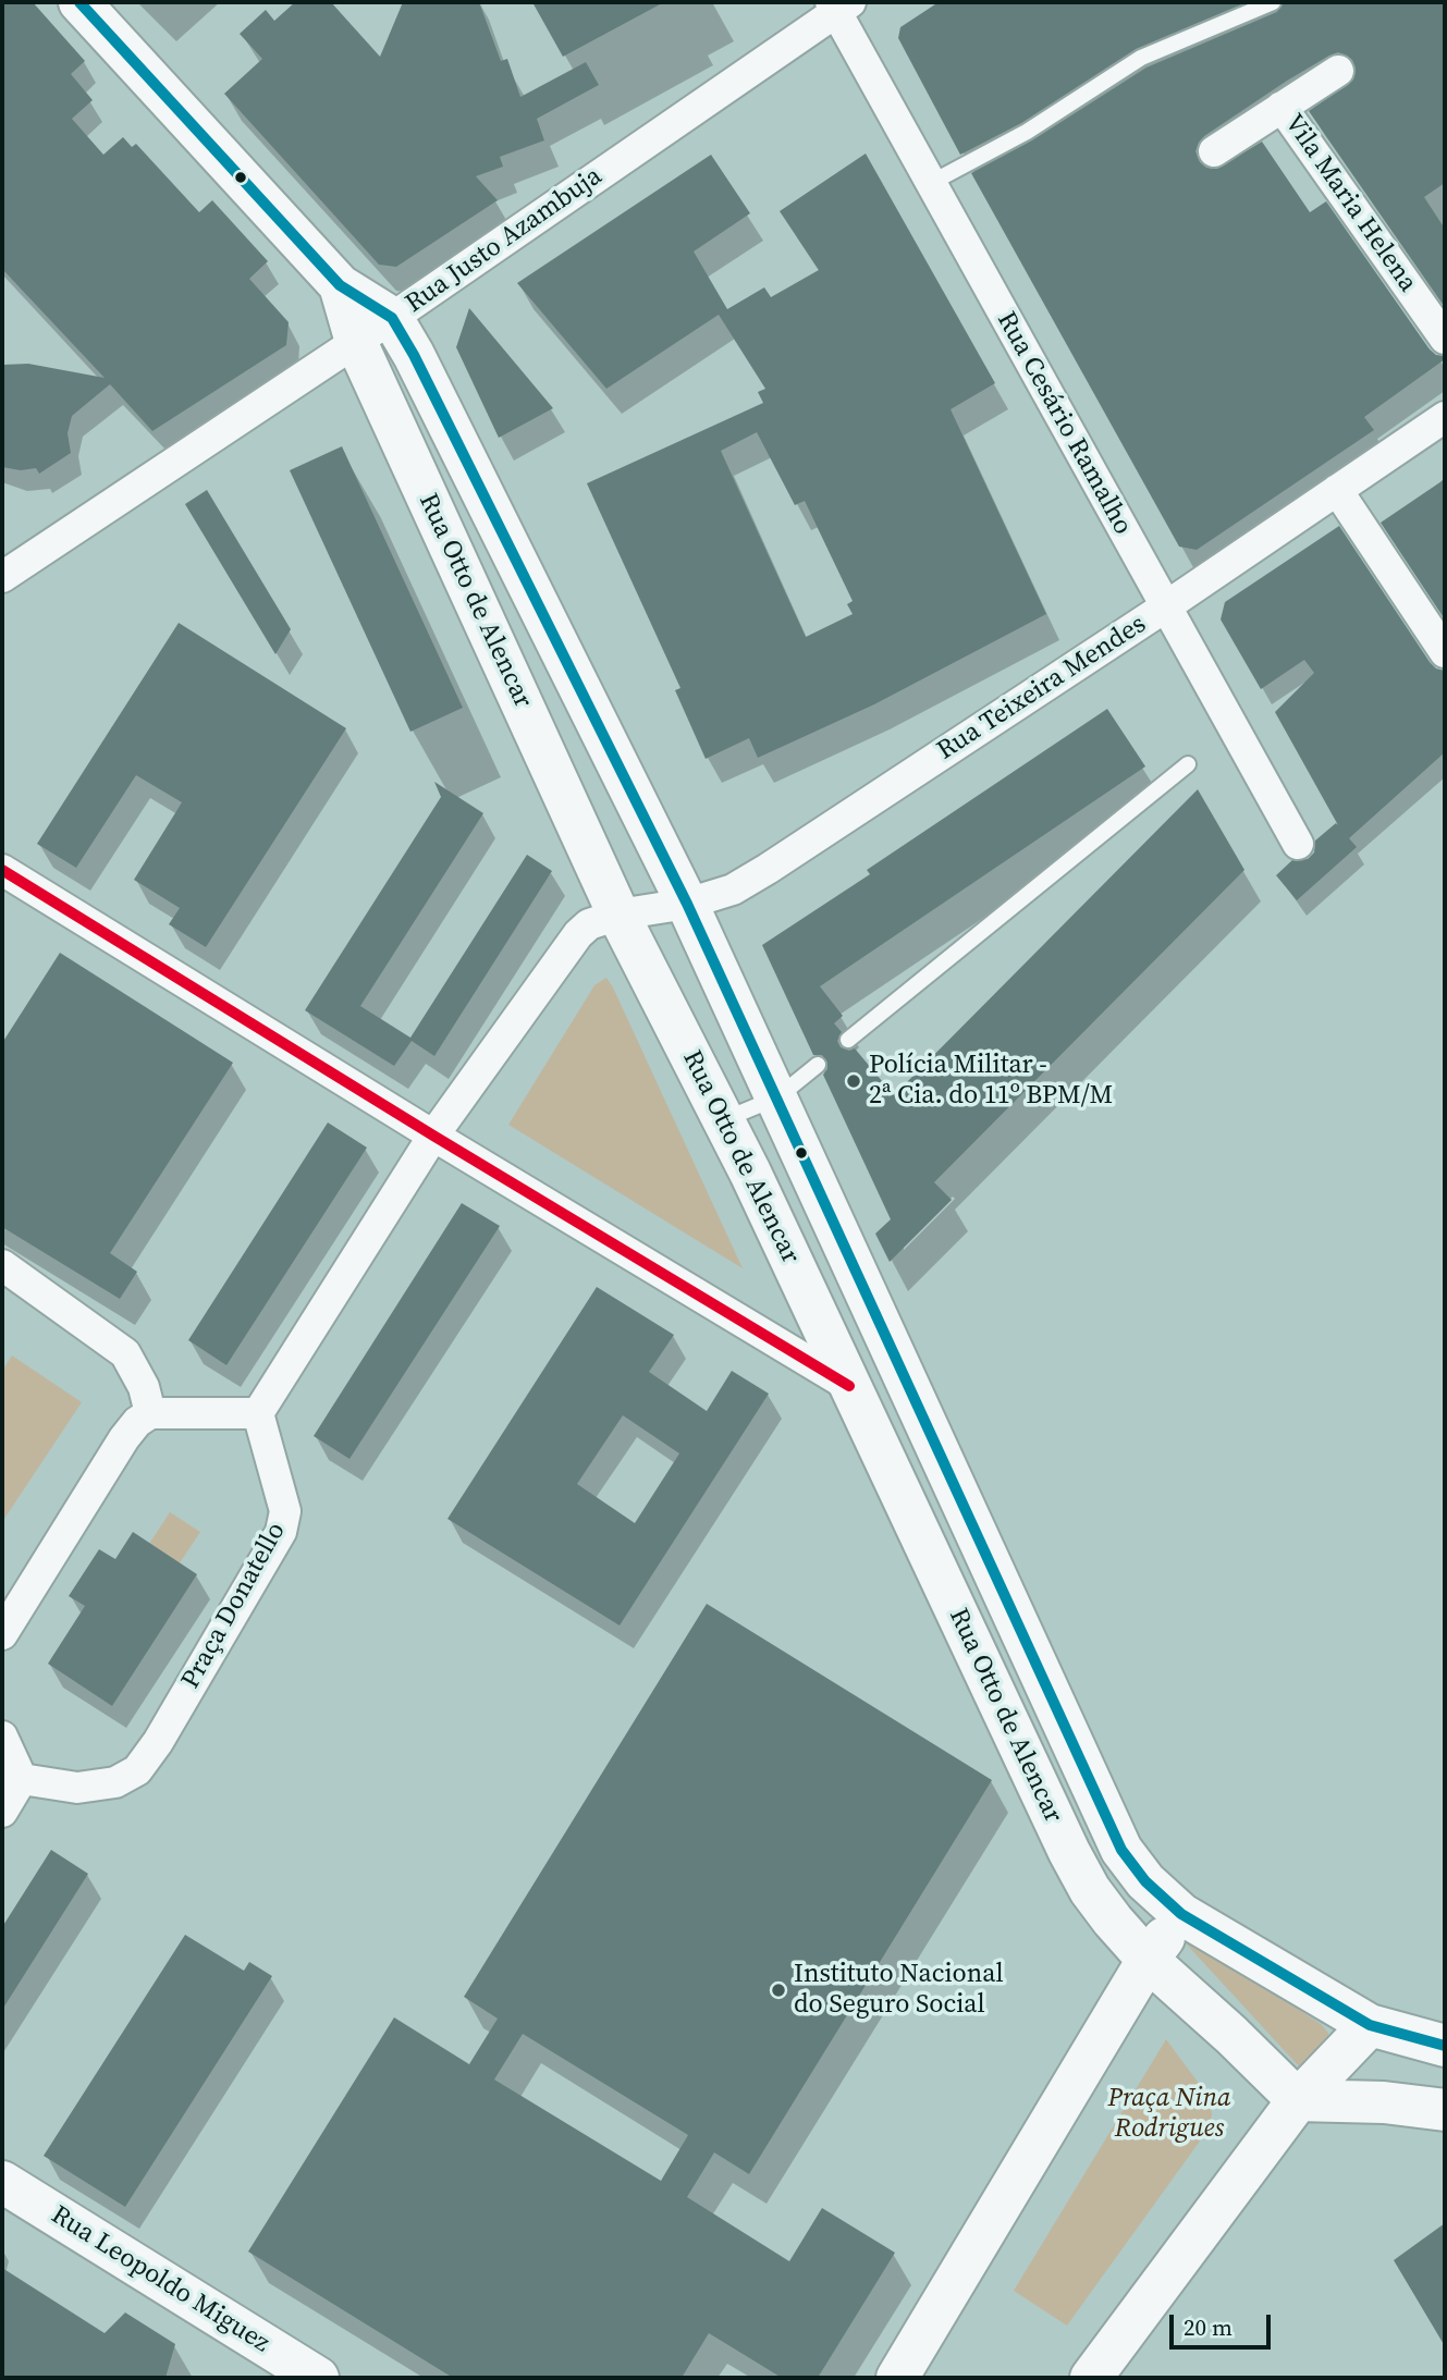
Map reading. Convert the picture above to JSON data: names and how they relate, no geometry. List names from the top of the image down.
{
  "streets": {
    "main road": ["Rua Otto de Alencar", "Rua Leopoldo Miguez"],
    "street": [
      "Vila Maria Helena",
      "Rua Justo Azambuja",
      "Rua Cesário Ramalho",
      "Rua Teixeira Mendes",
      "Praça Donatello"
    ]
  },
  "crossings": [
    ["Rua Justo Azambuja", "Rua Cesário Ramalho"],
    ["Rua Justo Azambuja", "Rua Otto de Alencar"],
    ["Rua Cesário Ramalho", "Rua Teixeira Mendes"],
    ["Rua Otto de Alencar", "Rua Teixeira Mendes"],
    ["Rua Teixeira Mendes", "Praça Donatello"]
  ],
  "parks": ["Praça Nina Rodrigues"],
  "places": ["Polícia Militar - 2ª Cia. do 11º BPM/M", "Instituto Nacional do Seguro Social"],
  "scale_bar": "20 m"
}
